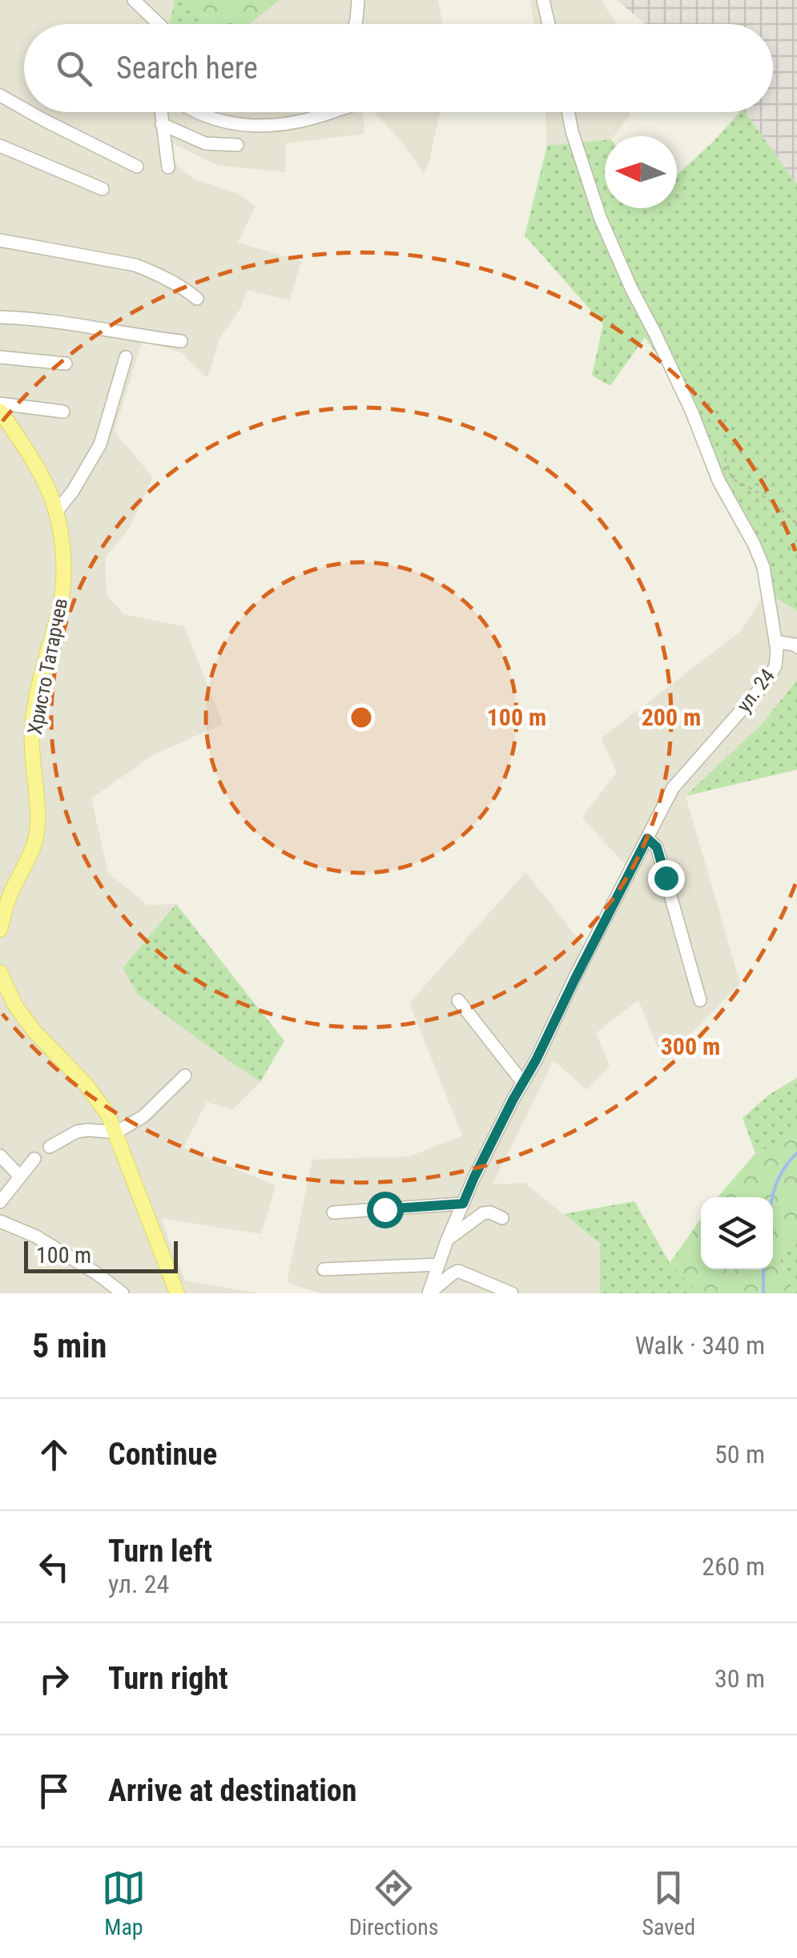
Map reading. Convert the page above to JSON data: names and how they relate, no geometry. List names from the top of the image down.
{
  "streets": {
    "main road": ["Христо Татарчев"],
    "street": ["ул. 24"]
  },
  "scale_bar": "100 m",
  "north": "left",
  "page": {
    "search": "Search here",
    "scale": "100 m",
    "heading": ["5 min", "Walk · 340 m"],
    "list": [
      ["Continue", "50 m"],
      ["Turn left", "ул. 24", "260 m"],
      ["Turn right", "30 m"],
      "Arrive at destination"
    ],
    "nav": ["Map", "Directions", "Saved"]
  },
  "rings": ["100 m", "200 m", "300 m"]
}
